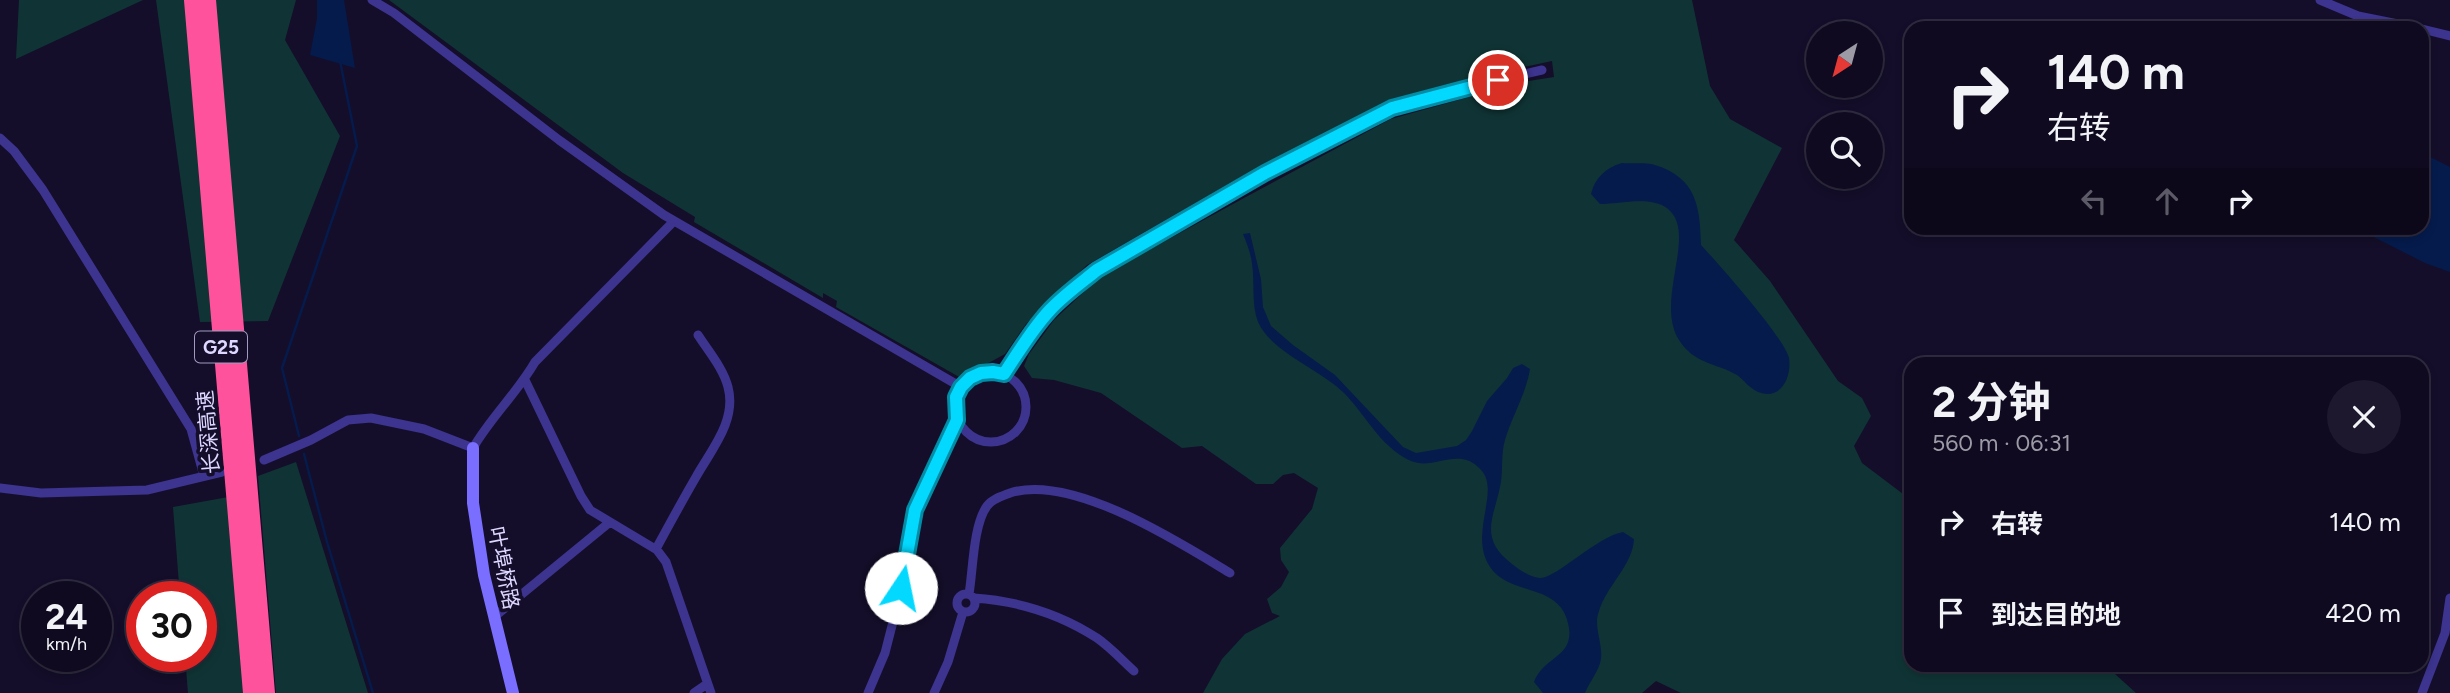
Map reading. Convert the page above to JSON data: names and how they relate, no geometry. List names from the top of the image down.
{
  "streets": {
    "highway": ["G25", "长深高速"],
    "street": ["叶埠桥路"]
  },
  "north": "bottom left",
  "page": {
    "turn": ["140 m", "右转"],
    "heading": ["2 分钟", "560 m · 06:31"],
    "list": [
      {
        "name": "右转",
        "value": "140 m"
      },
      {
        "name": "到达目的地",
        "value": "420 m"
      }
    ],
    "speed": "24 km/h",
    "limit": "30"
  }
}
